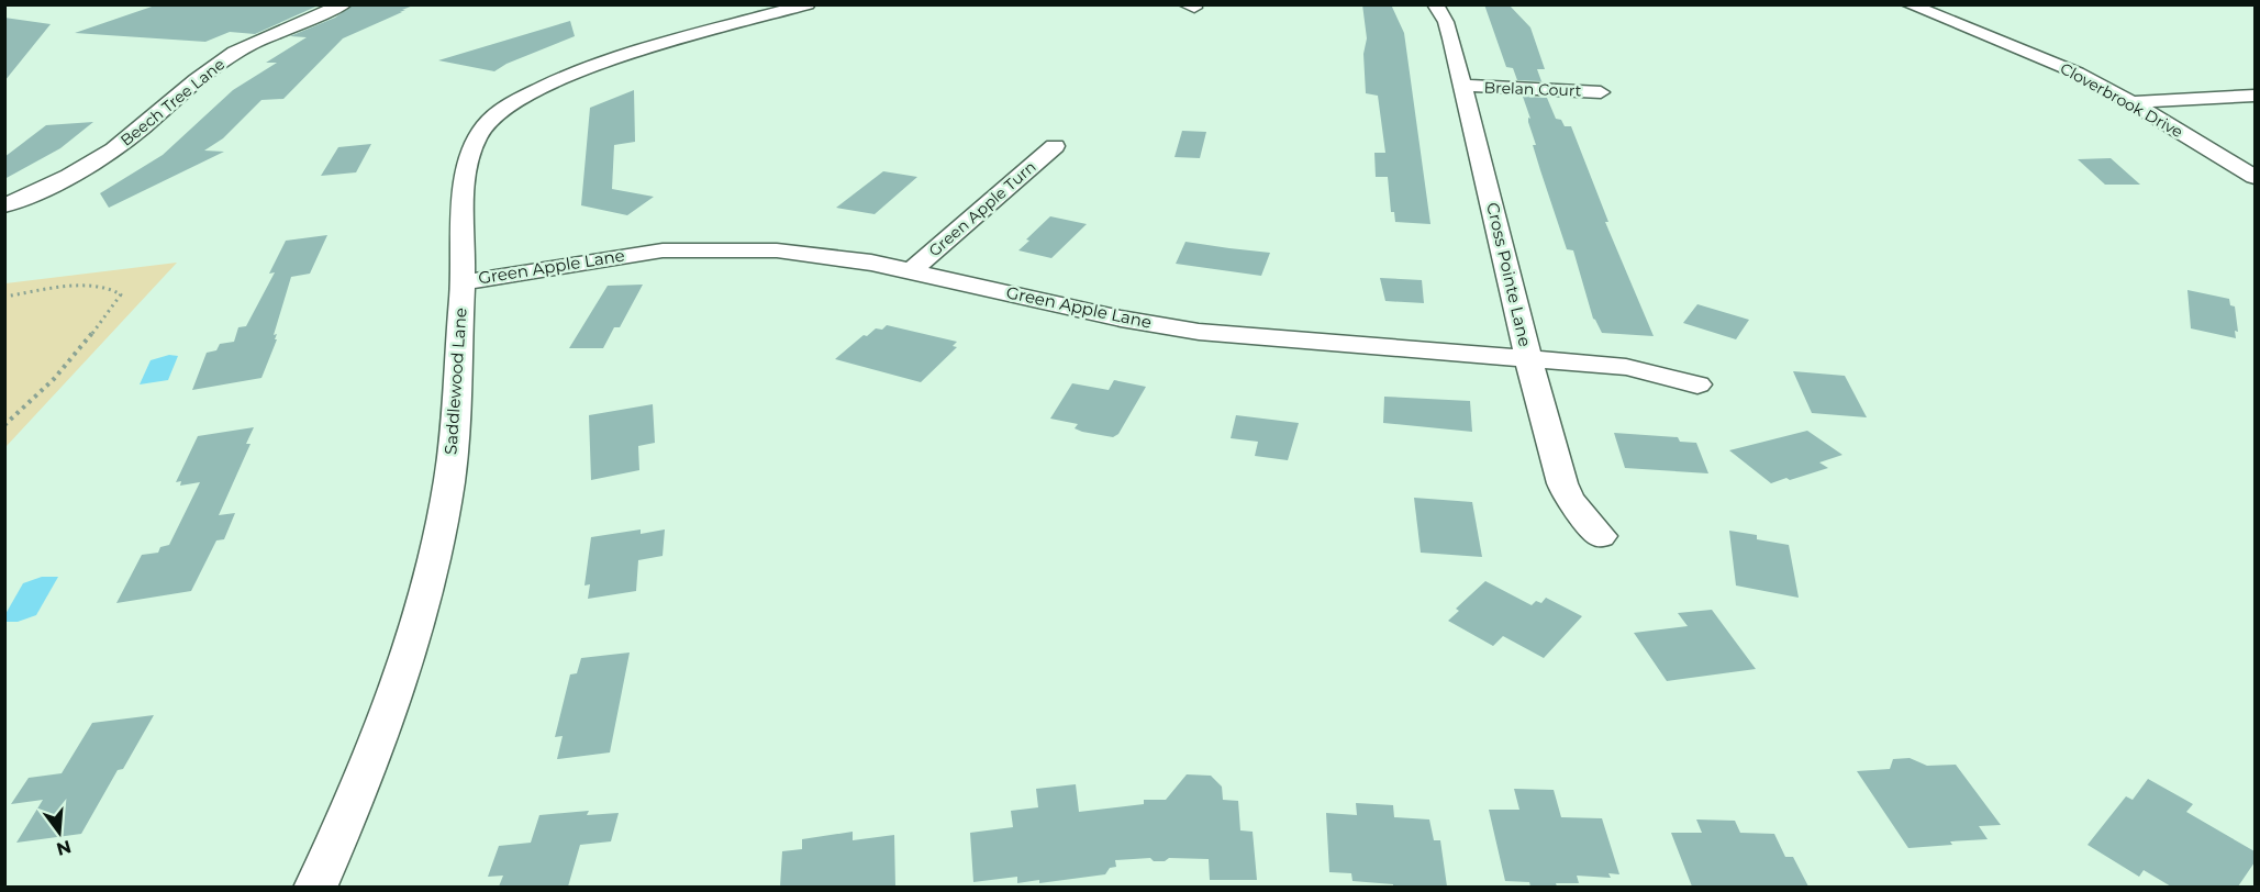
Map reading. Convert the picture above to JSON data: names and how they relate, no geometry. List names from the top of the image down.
{
  "streets": {
    "street": [
      "Brelan Court",
      "Cloverbrook Drive",
      "Beech Tree Lane",
      "Green Apple Turn",
      "Green Apple Lane",
      "Cross Pointe Lane",
      "Saddlewood Lane"
    ]
  },
  "crossings": [
    ["Brelan Court", "Cross Pointe Lane"],
    ["Green Apple Turn", "Green Apple Lane"],
    ["Green Apple Lane", "Cross Pointe Lane"],
    ["Green Apple Lane", "Saddlewood Lane"]
  ],
  "north": "bottom"
}
